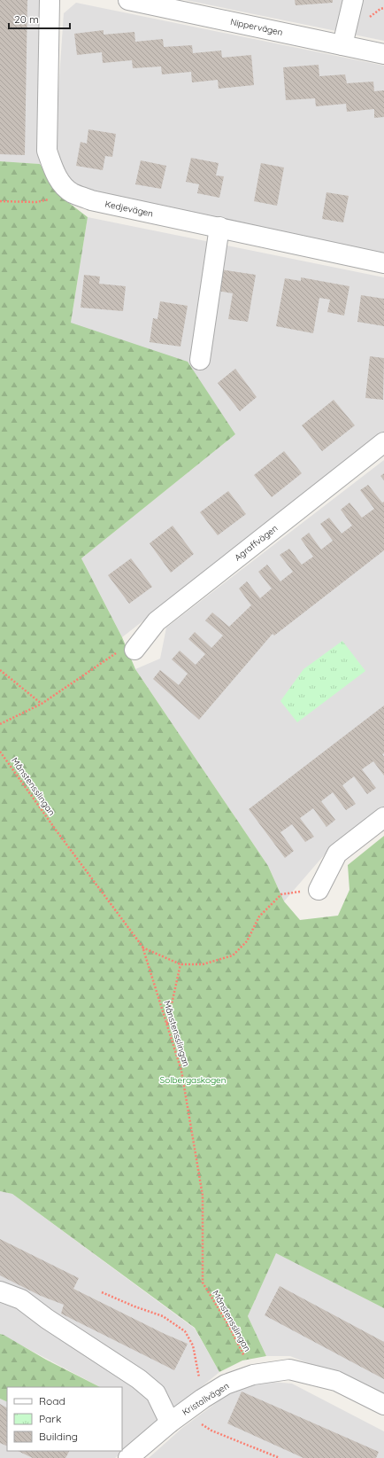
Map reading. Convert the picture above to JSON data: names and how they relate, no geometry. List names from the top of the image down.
{
  "streets": {
    "street": [
      "Nippervägen",
      "Kedjevägen",
      "Agraffvägen",
      "Kristallvägen"
    ],
    "path": ["Månstensslingan"]
  },
  "crossings": [
    ["Månstensslingan", "Kristallvägen"]
  ],
  "parks": ["Solbergaskogen"],
  "legend": ["Road", "Park", "Building"],
  "scale_bar": "20 m"
}
